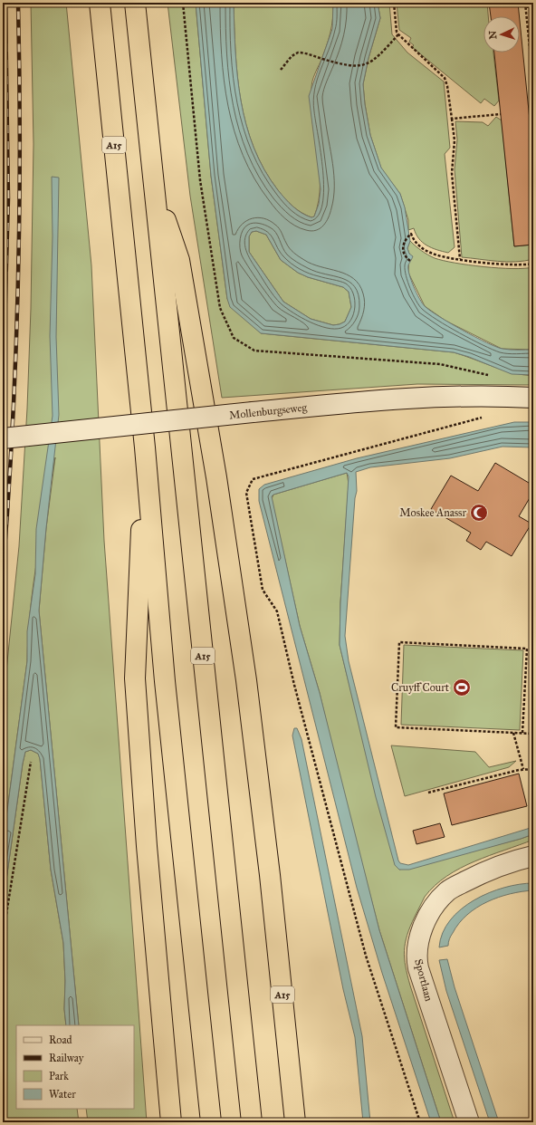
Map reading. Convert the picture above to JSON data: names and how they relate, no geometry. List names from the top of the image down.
{
  "streets": {
    "highway": ["A15"],
    "street": ["Mollenburgseweg", "Sportlaan"]
  },
  "places": {
    "mosque": ["Moskee Anassr"],
    "sports": ["Cruyff Court"]
  },
  "legend": [
    "Road",
    "Railway",
    "Park",
    "Water"
  ],
  "north": "left"
}
